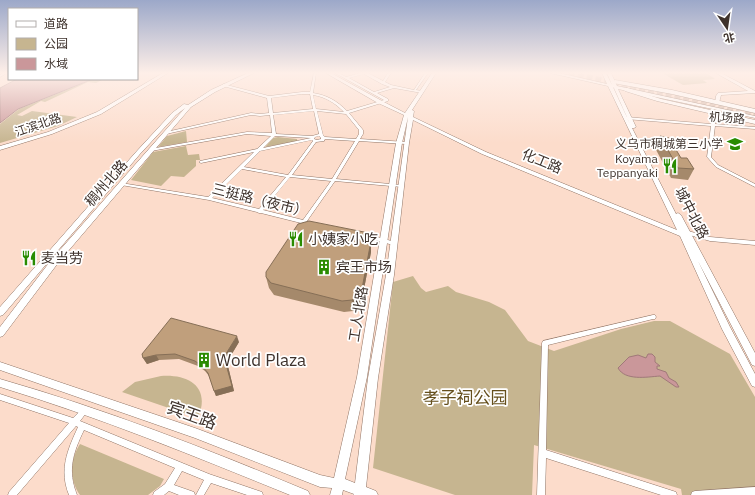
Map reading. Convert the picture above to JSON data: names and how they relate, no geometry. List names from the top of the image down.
{
  "streets": {
    "main road": [
      "江滨北路",
      "化工路",
      "稠州北路",
      "城中北路",
      "工人北路",
      "宾王路"
    ],
    "street": ["机场路", "三挺路（夜市）"]
  },
  "crossings": [
    ["机场路", "城中北路"],
    ["化工路", "城中北路"],
    ["化工路", "工人北路"],
    ["稠州北路", "三挺路（夜市）"],
    ["工人北路", "宾王路"]
  ],
  "parks": ["孝子祠公园"],
  "places": {
    "school or university": ["义乌市稠城第三小学"],
    "restaurant": ["Koyama Teppanyaki", "小姨家小吃", "麦当劳"],
    "building": ["宾王市场", "World Plaza"]
  },
  "legend": ["道路", "公园", "水域"],
  "north": "bottom"
}
